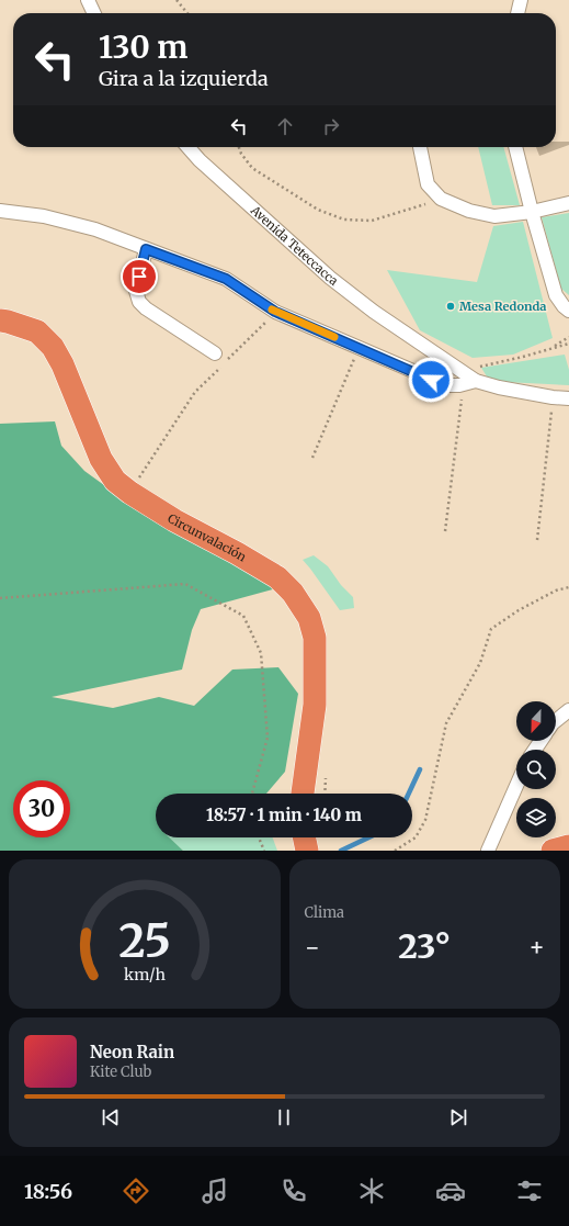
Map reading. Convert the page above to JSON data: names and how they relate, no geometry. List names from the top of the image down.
{
  "streets": {
    "highway": ["Circunvalación"],
    "street": ["Avenida Teteccacca"]
  },
  "places": ["Mesa Redonda"],
  "north": "bottom",
  "page": {
    "turn": ["130 m", "Gira a la izquierda"],
    "limit": "30",
    "trip": "18:57 · 1 min · 140 m",
    "tile": "Clima",
    "heat": ["−", "23°", "+"],
    "song": ["Neon Rain", "Kite Club"],
    "tabs": "18:56",
    "gauge": ["25", "km/h"]
  }
}
